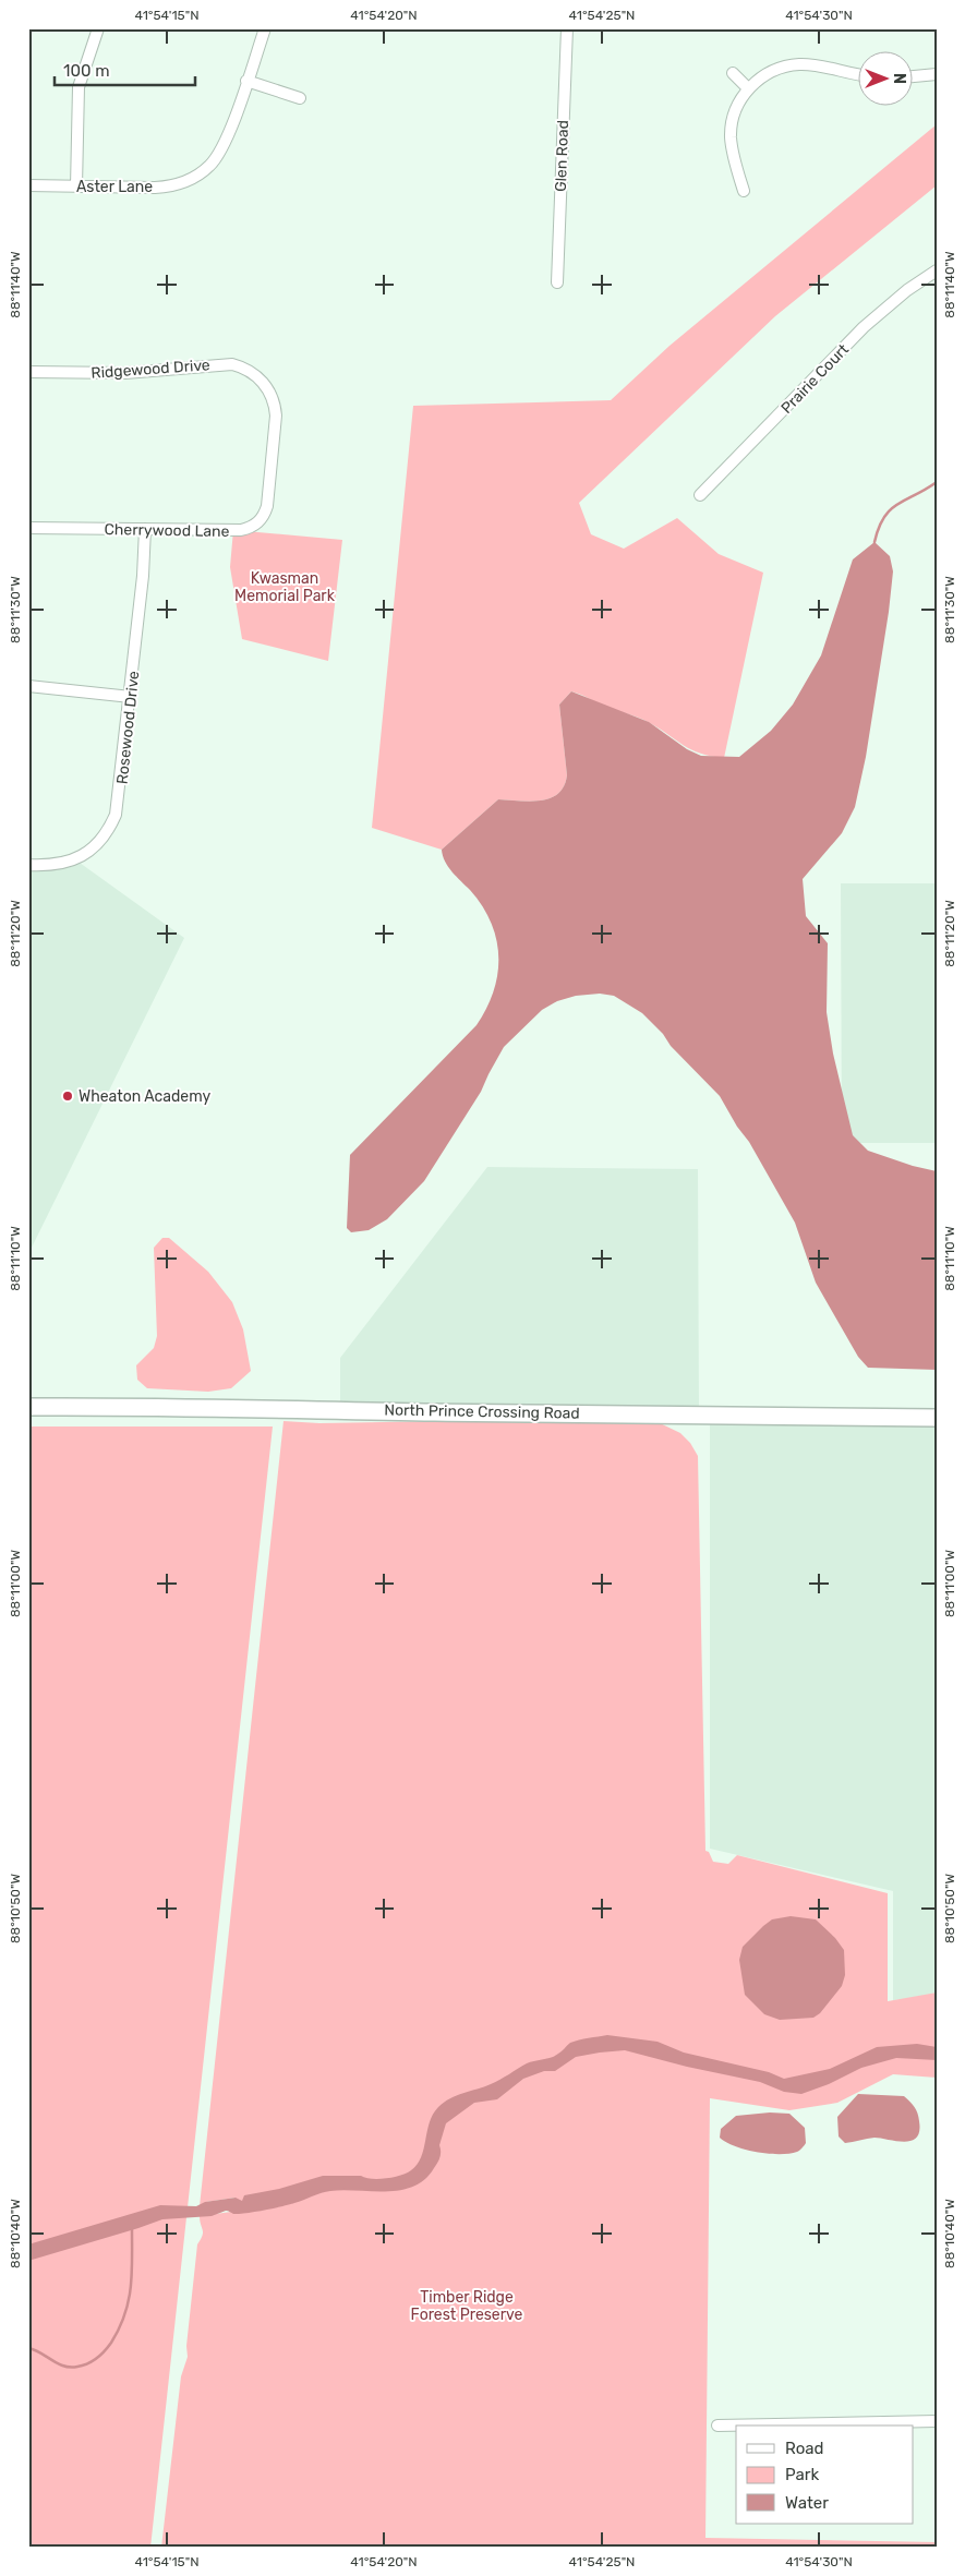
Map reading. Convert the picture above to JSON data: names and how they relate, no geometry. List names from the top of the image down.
{
  "streets": {
    "street": [
      "Glen Road",
      "Aster Lane",
      "Ridgewood Drive",
      "Prairie Court",
      "Cherrywood Lane",
      "Rosewood Drive",
      "North Prince Crossing Road"
    ]
  },
  "crossings": [
    ["Ridgewood Drive", "Cherrywood Lane"],
    ["Cherrywood Lane", "Rosewood Drive"]
  ],
  "parks": ["Kwasman Memorial Park", "Timber Ridge Forest Preserve"],
  "places": ["Wheaton Academy"],
  "legend": ["Road", "Park", "Water"],
  "scale_bar": "100 m",
  "north": "right",
  "coordinates": [
    "41°54'15\"N",
    "41°54'20\"N",
    "41°54'25\"N",
    "41°54'30\"N",
    "88°11'40\"W",
    "88°11'30\"W",
    "88°11'20\"W",
    "88°11'10\"W",
    "88°11'00\"W",
    "88°10'50\"W",
    "88°10'40\"W"
  ]
}
